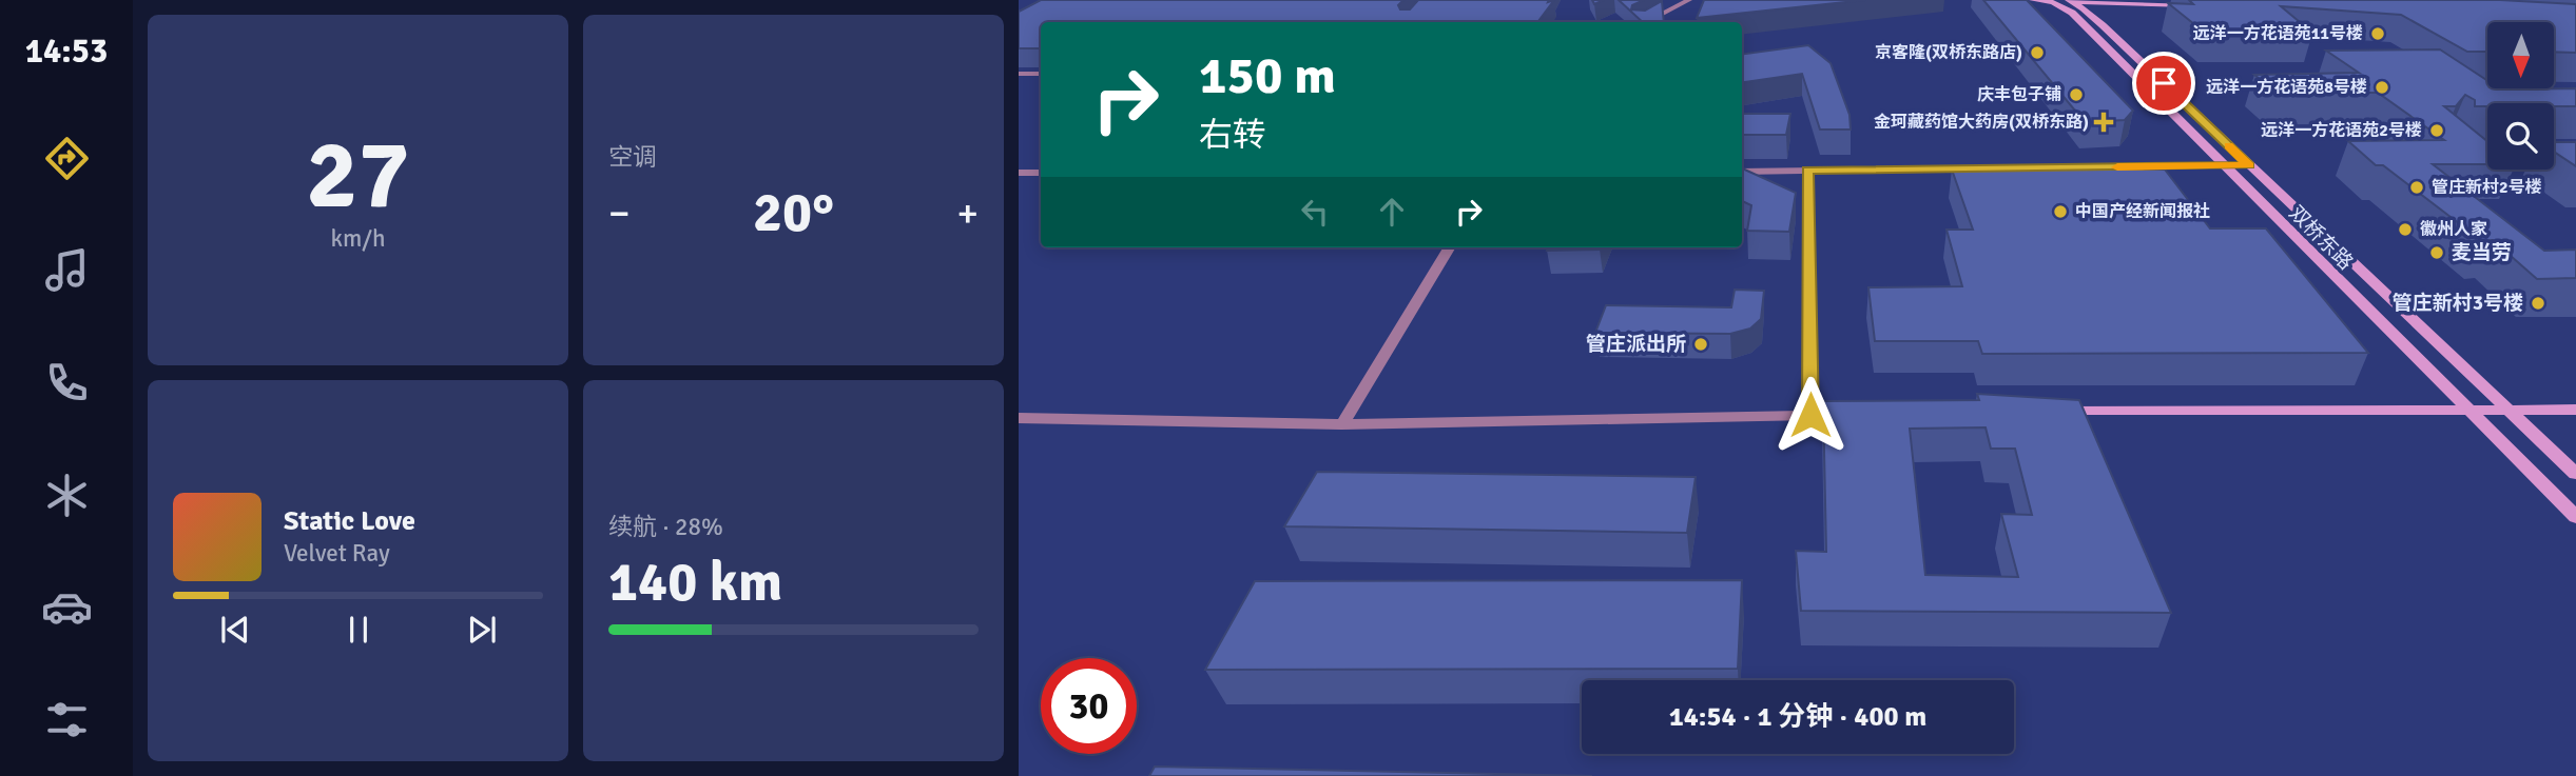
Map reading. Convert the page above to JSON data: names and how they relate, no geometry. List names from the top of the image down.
{
  "streets": {
    "street": ["双桥东路"]
  },
  "places": {
    "other": [
      "远洋一方花语苑11号楼",
      "京客隆(双桥东路店)",
      "远洋一方花语苑8号楼",
      "庆丰包子铺",
      "远洋一方花语苑2号楼",
      "管庄新村2号楼",
      "中国产经新闻报社",
      "徽州人家",
      "麦当劳",
      "管庄新村3号楼",
      "管庄派出所"
    ],
    "health": ["金珂藏药馆大药房(双桥东路)"]
  },
  "north": "bottom",
  "page": {
    "tabs": "14:53",
    "tile": [
      ["27", "km/h"],
      "空调",
      ["续航 · 28%", "140 km"]
    ],
    "turn": ["150 m", "右转"],
    "heat": ["−", "20°", "+"],
    "song": ["Static Love", "Velvet Ray"],
    "limit": "30",
    "trip": "14:54 · 1 分钟 · 400 m"
  }
}
